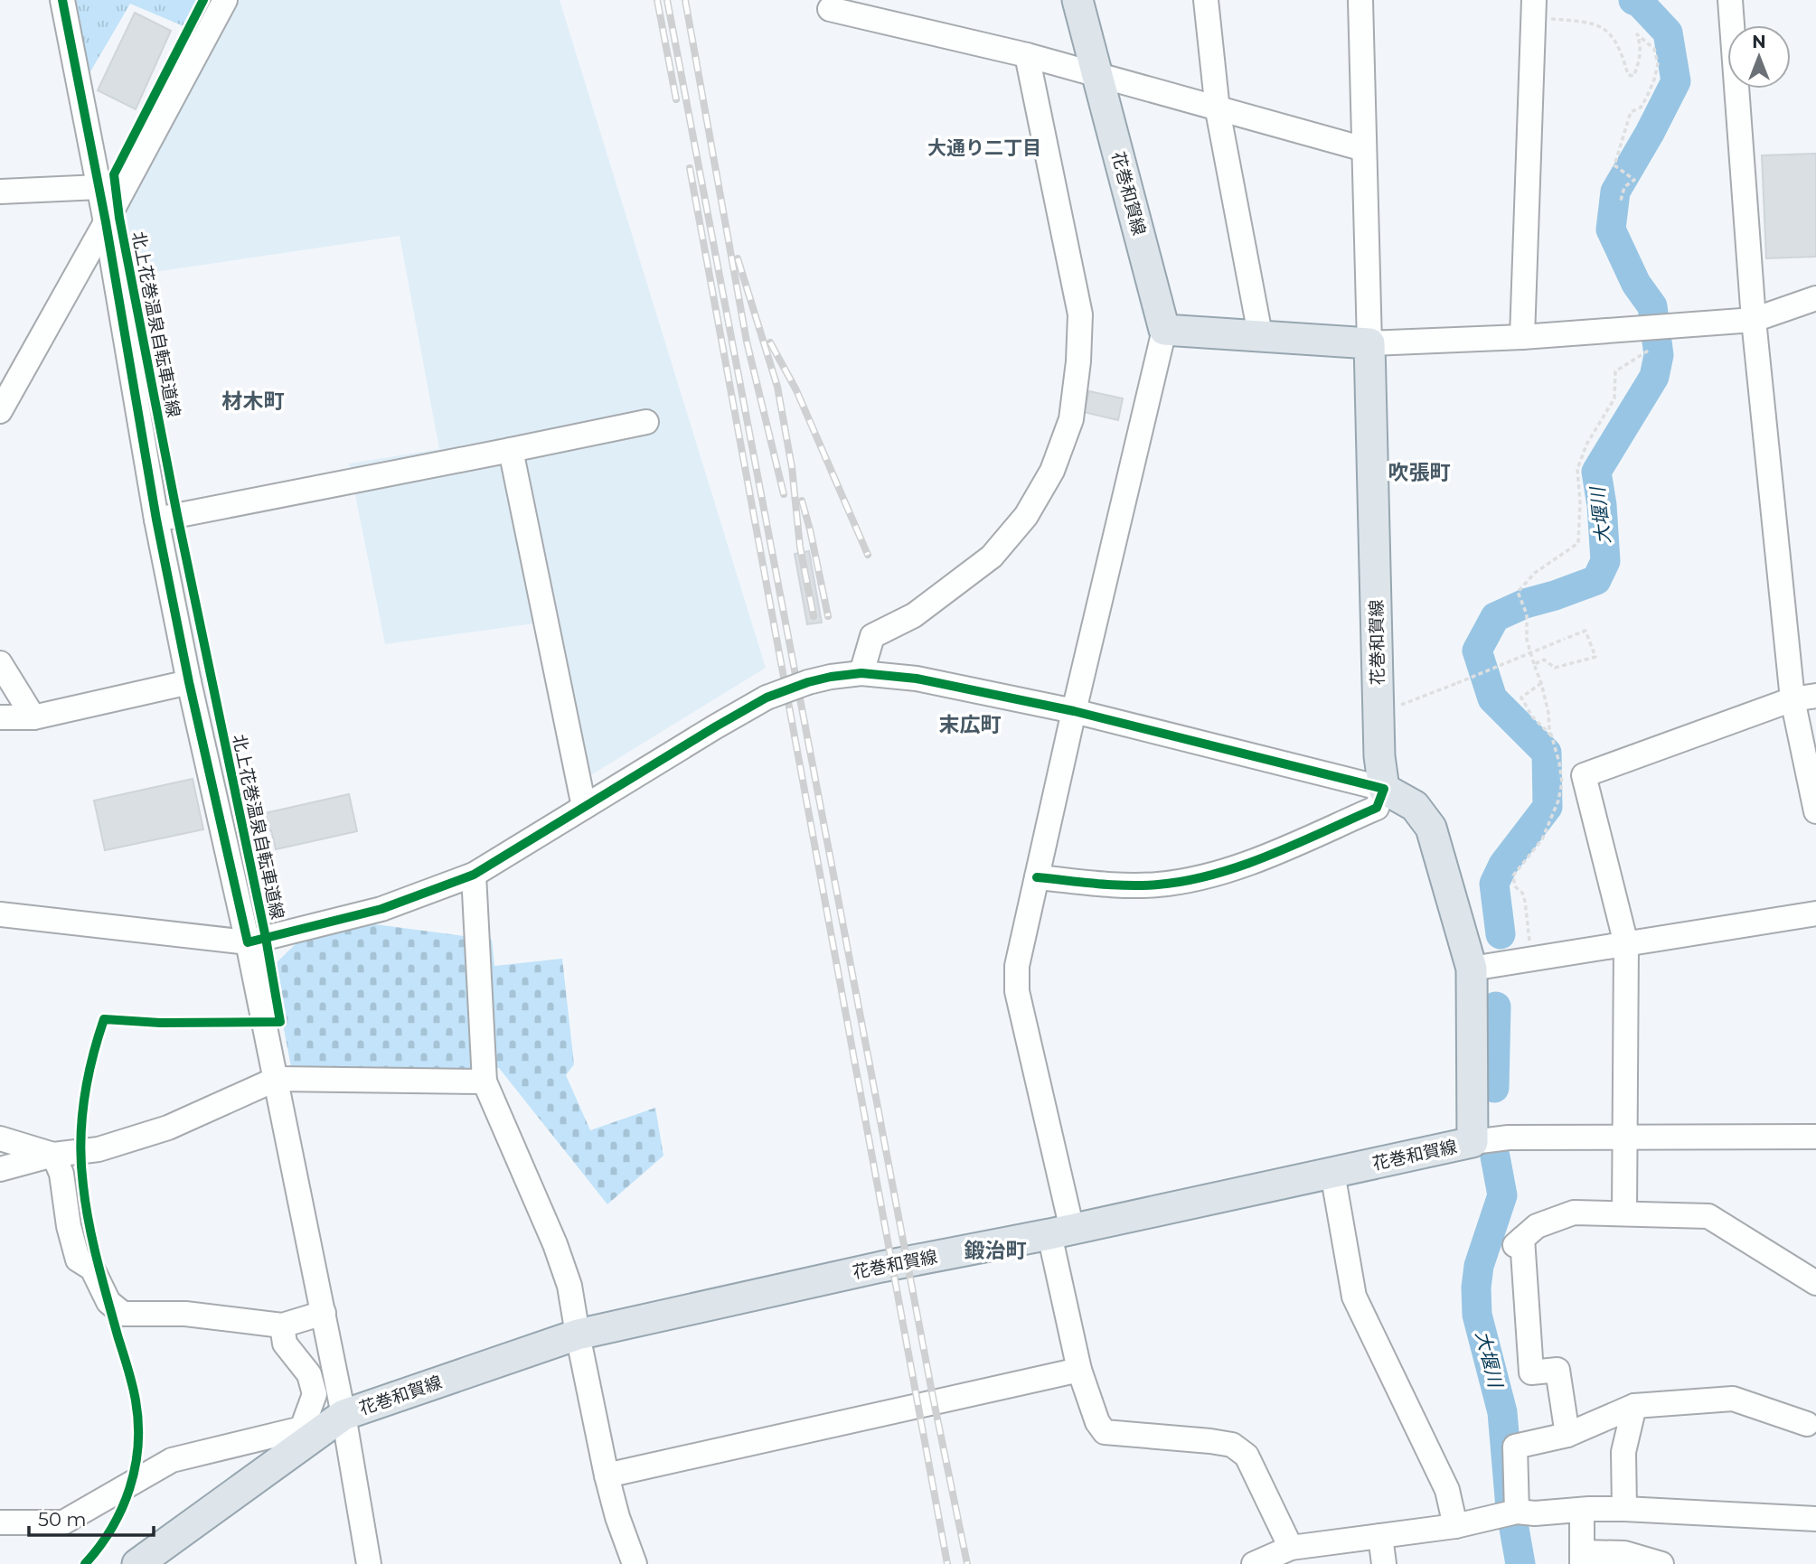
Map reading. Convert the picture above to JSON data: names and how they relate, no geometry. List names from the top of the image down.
{
  "streets": {
    "main road": ["花巻和賀線"],
    "cycle path": ["北上花巻温泉自転車道線"]
  },
  "districts": [
    "大通り二丁目",
    "材木町",
    "吹張町",
    "末広町",
    "鍛治町"
  ],
  "water": ["大堰川"],
  "scale_bar": "50 m",
  "north": "top"
}
